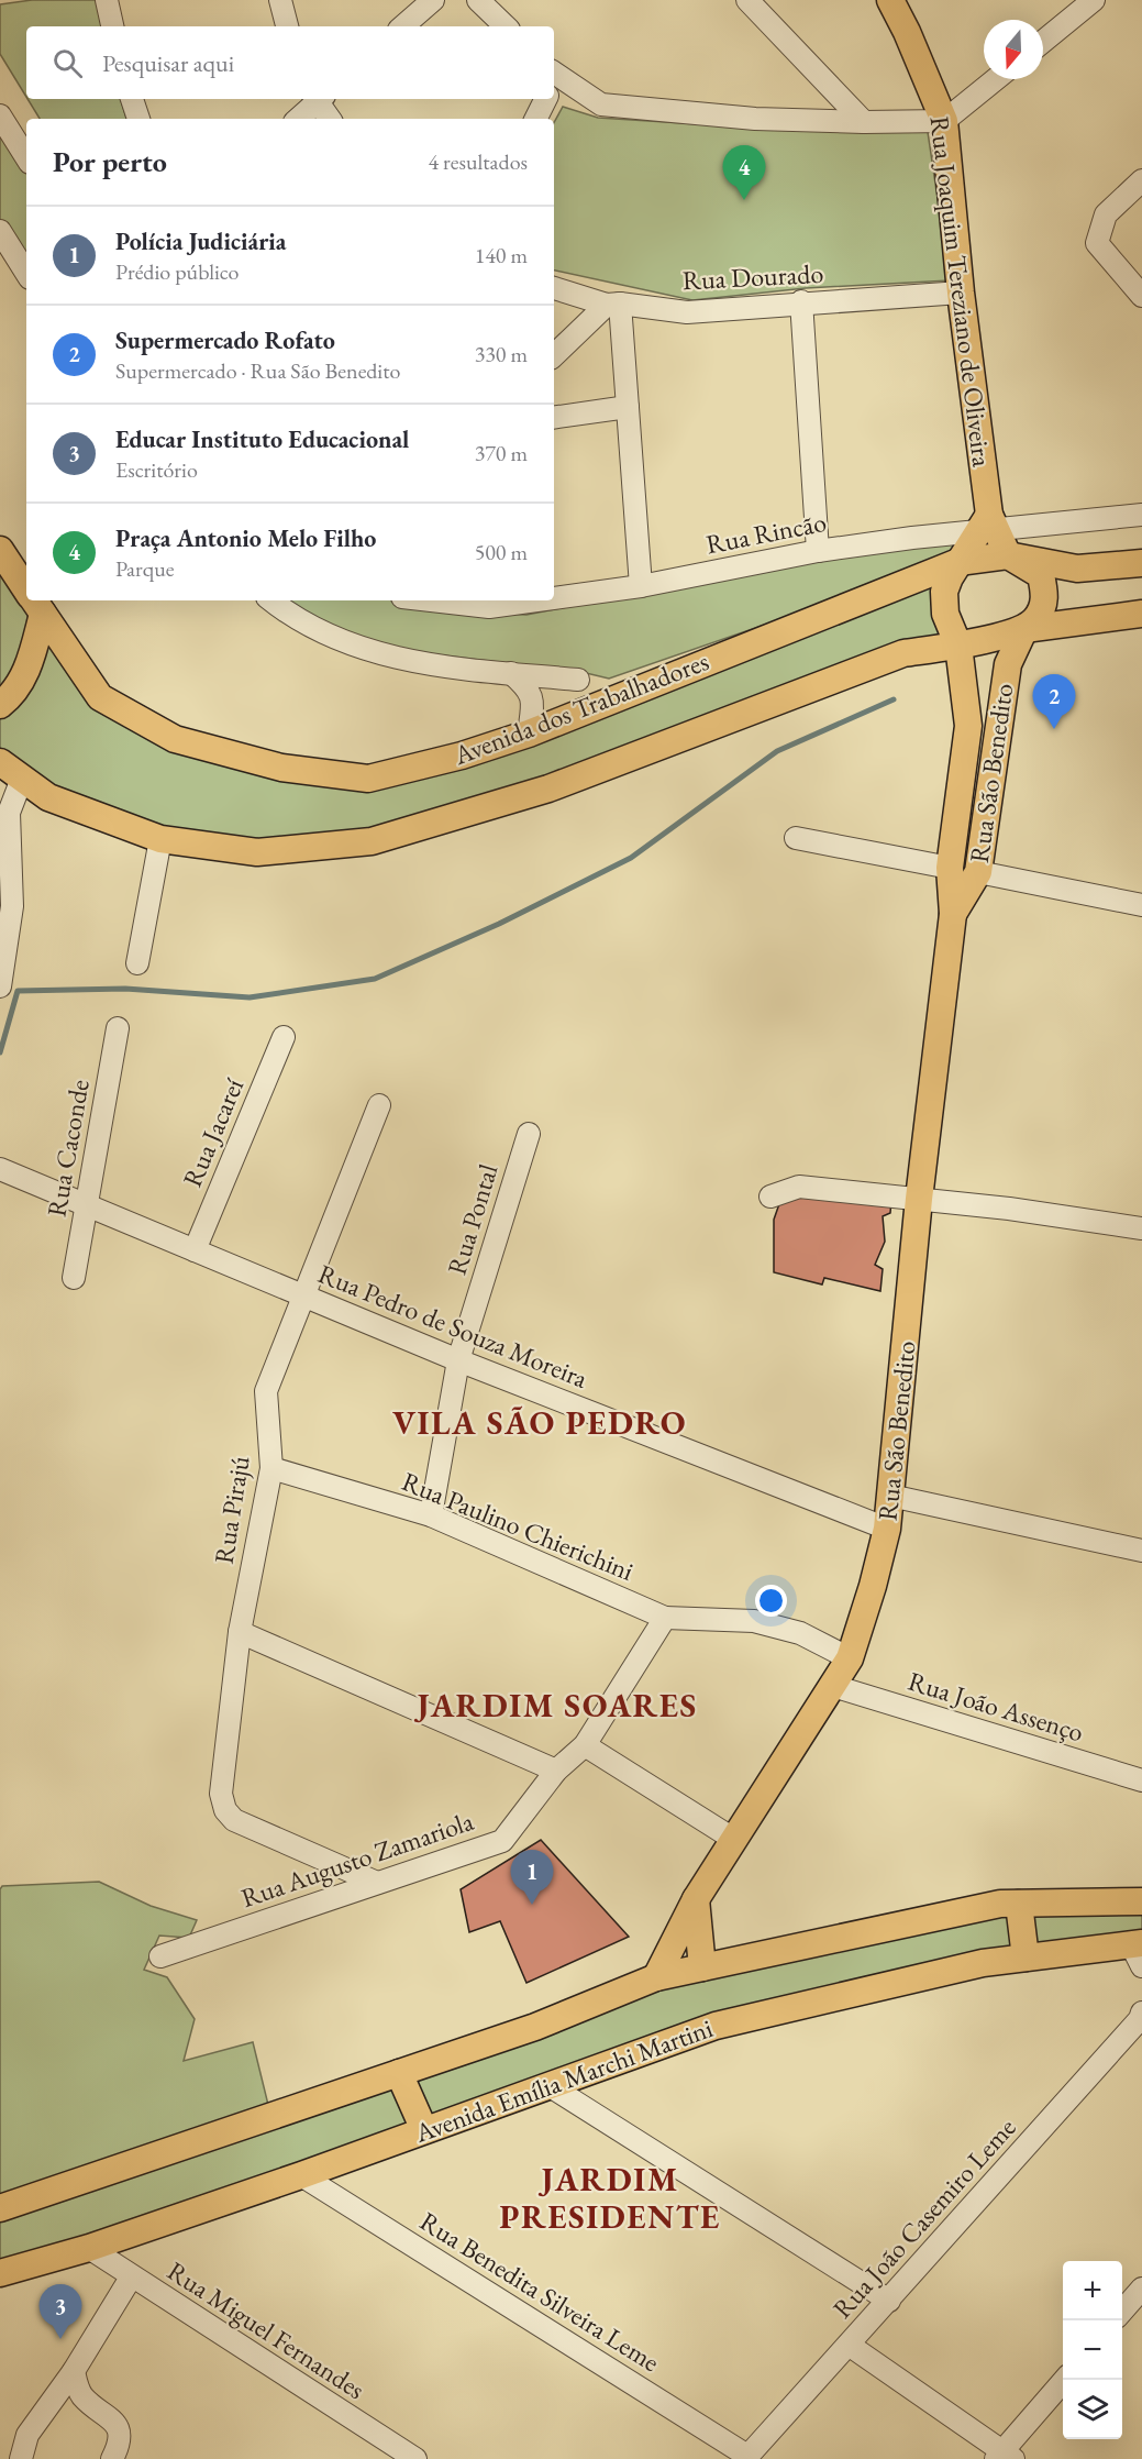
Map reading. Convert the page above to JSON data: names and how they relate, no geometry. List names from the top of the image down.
{
  "streets": {
    "main road": [
      "Rua Joaquim Tereziano de Oliveira",
      "Avenida dos Trabalhadores",
      "Rua São Benedito",
      "Avenida Emília Marchi Martini"
    ],
    "street": [
      "Rua Dourado",
      "Rua Rincão",
      "Rua Jacareí",
      "Rua Caconde",
      "Rua Pontal",
      "Rua Pedro de Souza Moreira",
      "Rua Pirajú",
      "Rua Paulino Chierichini",
      "Rua João Assenço",
      "Rua Augusto Zamariola",
      "Rua João Casemiro Leme",
      "Rua Benedita Silveira Leme",
      "Rua Miguel Fernandes"
    ]
  },
  "crossings": [
    ["Rua Dourado", "Rua Joaquim Tereziano de Oliveira"],
    ["Rua Joaquim Tereziano de Oliveira", "Rua Rincão"],
    ["Rua Joaquim Tereziano de Oliveira", "Avenida dos Trabalhadores"],
    ["Rua Joaquim Tereziano de Oliveira", "Rua São Benedito"],
    ["Avenida dos Trabalhadores", "Rua São Benedito"],
    ["Rua São Benedito", "Rua Pedro de Souza Moreira"],
    ["Rua São Benedito", "Rua João Assenço"],
    ["Rua Jacareí", "Rua Pedro de Souza Moreira"],
    ["Rua Caconde", "Rua Pedro de Souza Moreira"],
    ["Rua Pontal", "Rua Pedro de Souza Moreira"],
    ["Rua Pontal", "Rua Paulino Chierichini"],
    ["Rua Pedro de Souza Moreira", "Rua Pirajú"],
    ["Rua Pirajú", "Rua Paulino Chierichini"],
    ["Rua Pirajú", "Rua Augusto Zamariola"],
    ["Rua Paulino Chierichini", "Rua Augusto Zamariola"],
    ["Avenida Emília Marchi Martini", "Rua Benedita Silveira Leme"],
    ["Avenida Emília Marchi Martini", "Rua Miguel Fernandes"],
    ["Rua João Casemiro Leme", "Rua Benedita Silveira Leme"]
  ],
  "districts": ["VILA SÃO PEDRO", "JARDIM SOARES", "JARDIM PRESIDENTE"],
  "north": "bottom",
  "page": {
    "search": "Pesquisar aqui",
    "heading": ["Por perto", "4 resultados"],
    "pins": [
      "4",
      "2",
      "1",
      "3"
    ],
    "list": [
      {
        "mark": "1",
        "name": "Polícia Judiciária",
        "note": "Prédio público",
        "value": "140 m"
      },
      {
        "mark": "2",
        "name": "Supermercado Rofato",
        "note": "Supermercado · Rua São Benedito",
        "value": "330 m"
      },
      {
        "mark": "3",
        "name": "Educar Instituto Educacional",
        "note": "Escritório",
        "value": "370 m"
      },
      {
        "mark": "4",
        "name": "Praça Antonio Melo Filho",
        "note": "Parque",
        "value": "500 m"
      }
    ],
    "map_buttons": ["+", "−"]
  }
}
